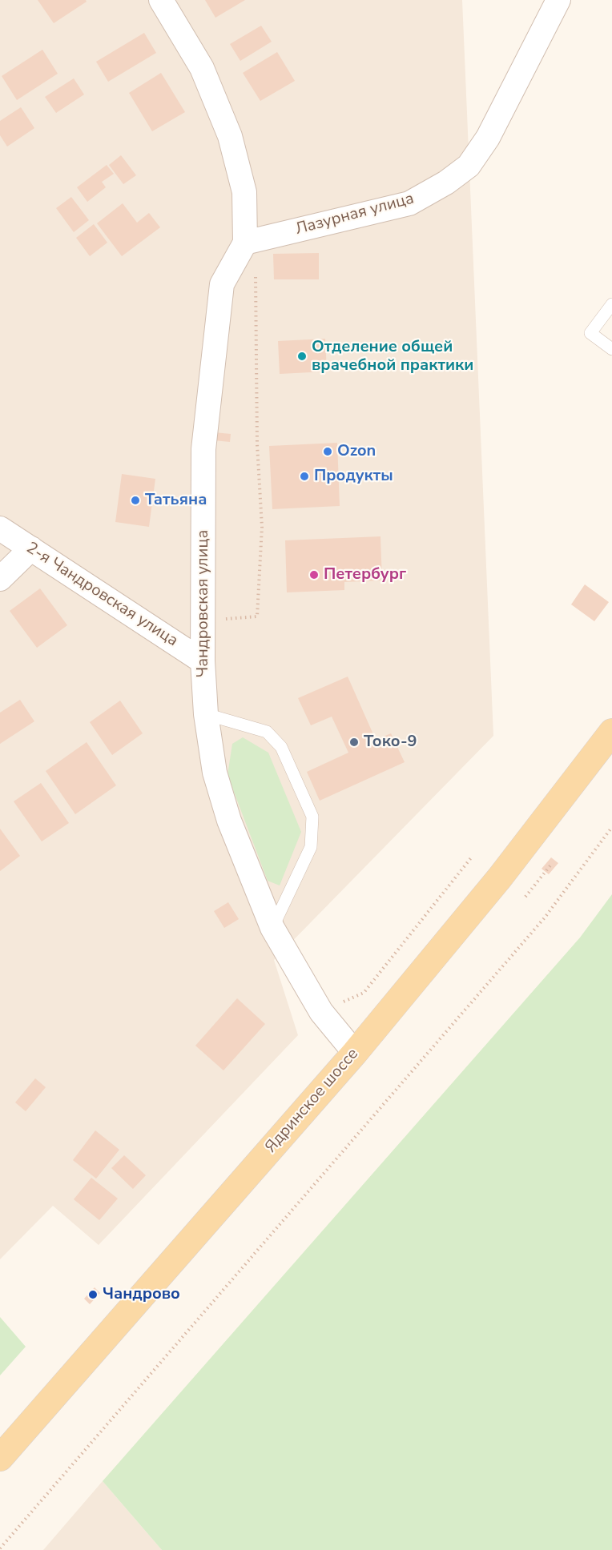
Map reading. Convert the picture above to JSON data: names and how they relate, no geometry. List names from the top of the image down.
{
  "streets": {
    "main road": ["Ядринское шоссе"],
    "street": ["Лазурная улица", "2-я Чандровская улица", "Чандровская улица"]
  },
  "crossings": [
    ["Лазурная улица", "Чандровская улица"],
    ["2-я Чандровская улица", "Чандровская улица"],
    ["Чандровская улица", "Ядринское шоссе"]
  ],
  "places": [
    "Отделение общей врачебной практики",
    "Ozon",
    "Продукты",
    "Татьяна",
    "Петербург",
    "Токо-9",
    "Чандрово"
  ]
}
